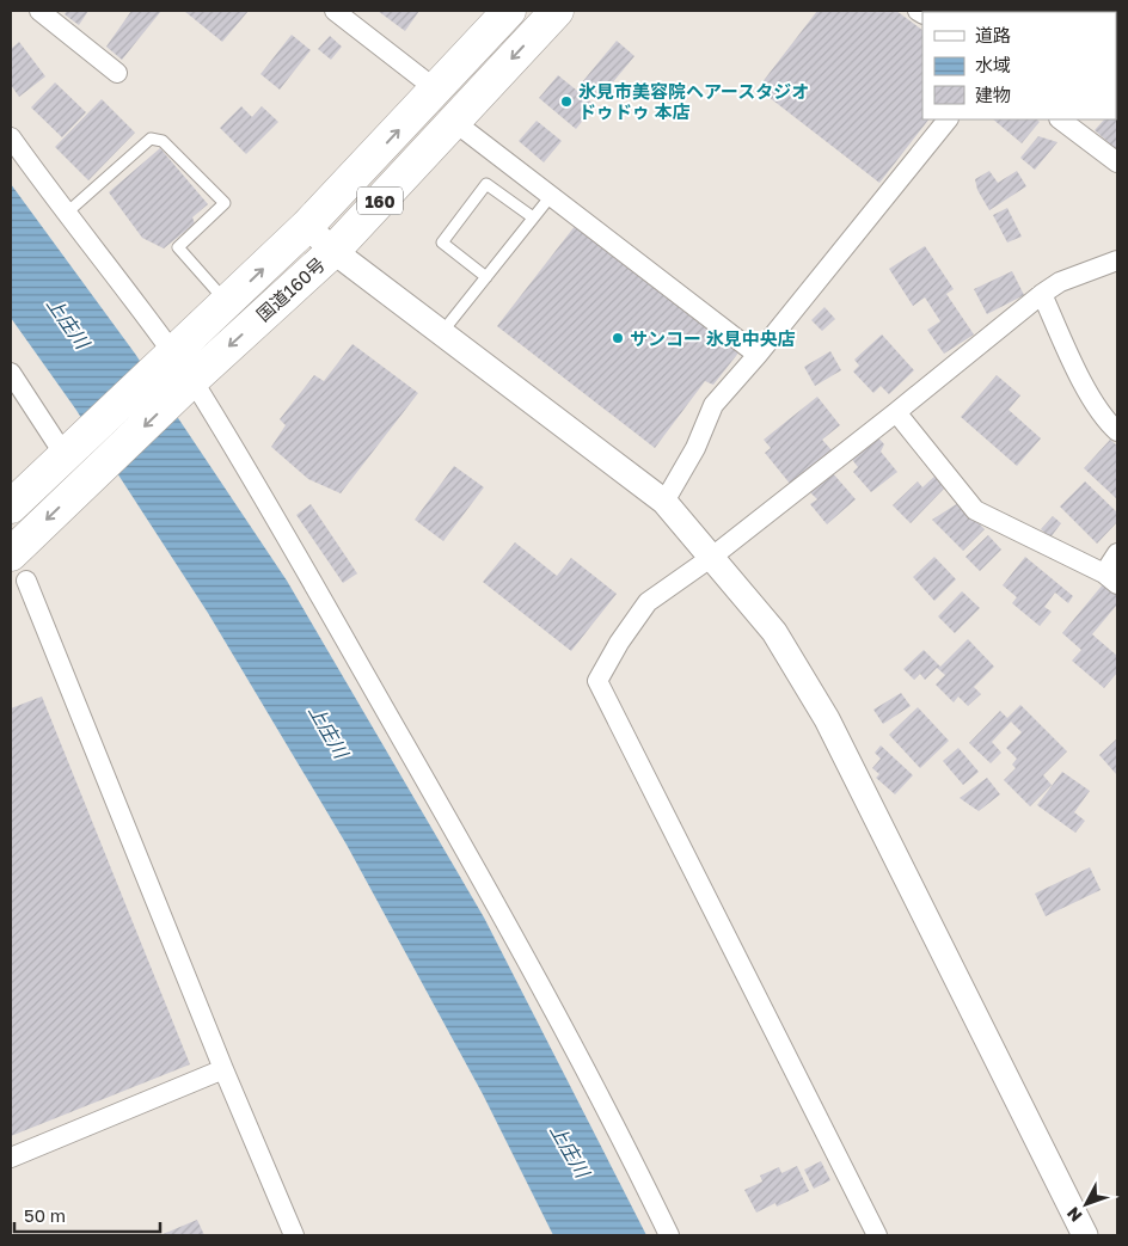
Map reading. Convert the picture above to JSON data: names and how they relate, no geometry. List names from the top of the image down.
{
  "streets": {
    "highway": ["160", "国道160号"]
  },
  "water": ["上庄川"],
  "places": ["氷見市美容院ヘアースタジオ ドゥドゥ 本店", "サンコー 氷見中央店"],
  "legend": ["道路", "水域", "建物"],
  "scale_bar": "50 m",
  "north": "bottom left"
}
